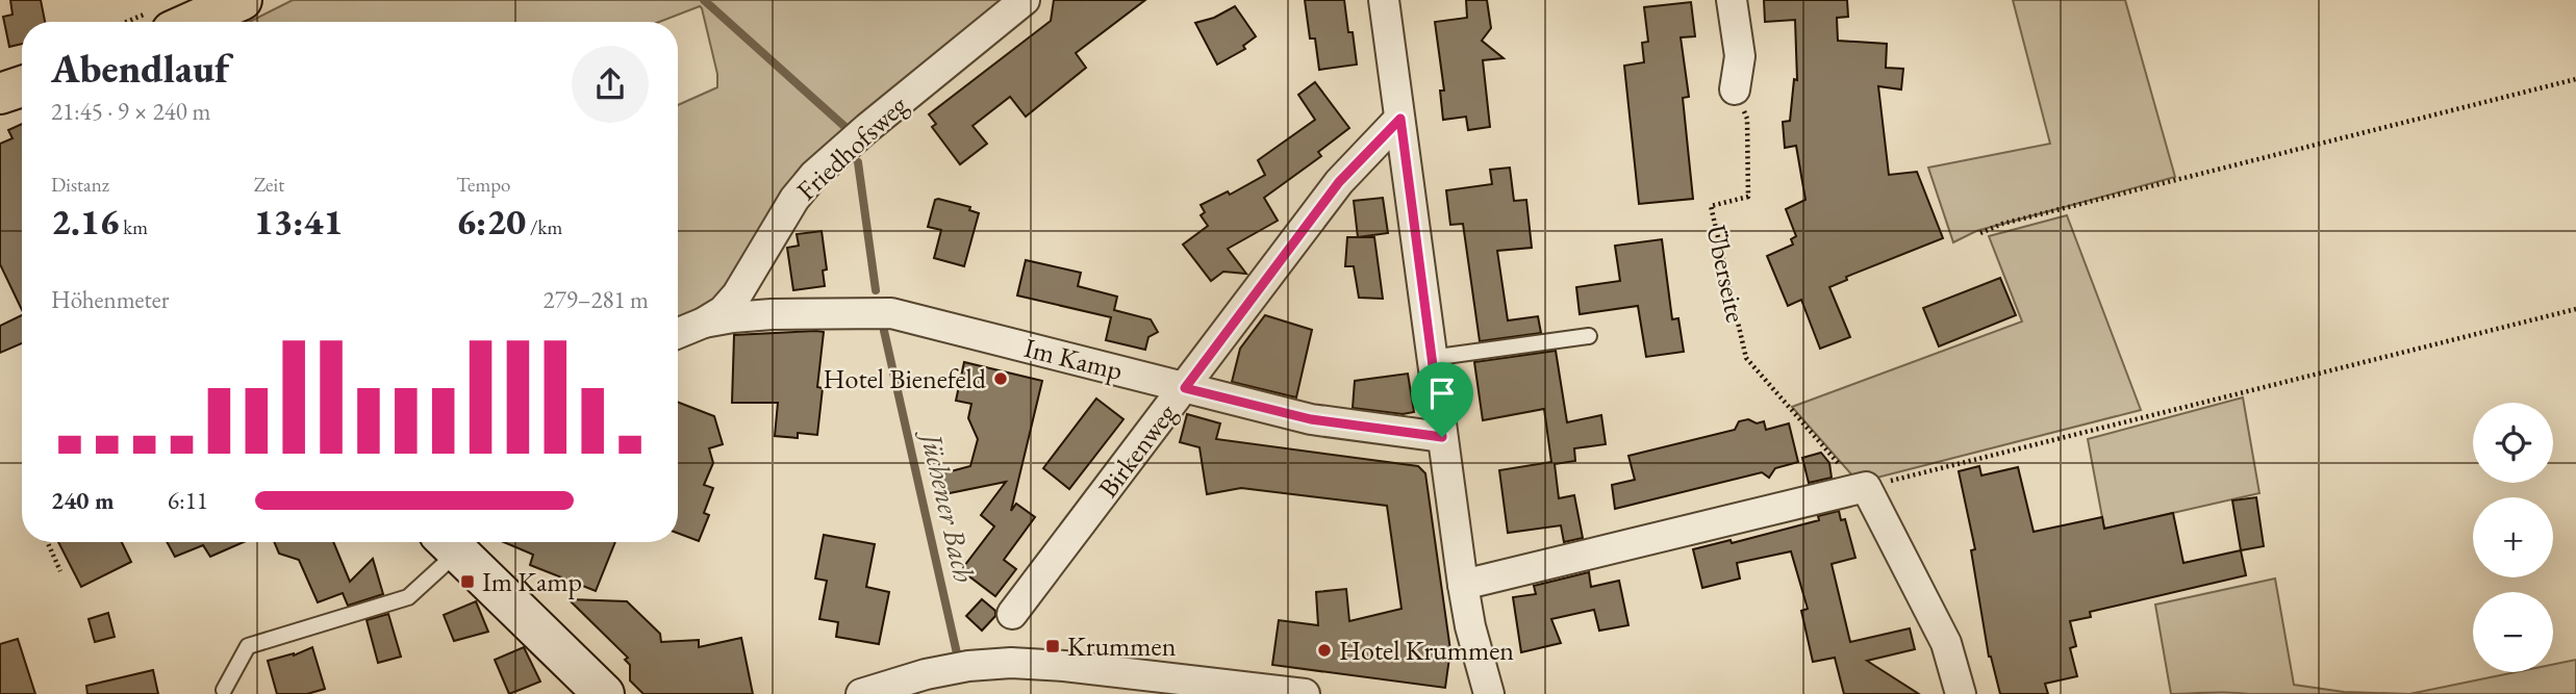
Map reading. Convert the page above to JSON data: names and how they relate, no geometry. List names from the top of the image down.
{
  "streets": {
    "street": ["Friedhofsweg", "Im Kamp", "Birkenweg"],
    "path": ["Überseite"]
  },
  "crossings": [
    ["Friedhofsweg", "Im Kamp"],
    ["Im Kamp", "Birkenweg"]
  ],
  "water": ["Jüchener Bach"],
  "places": {
    "other": ["Hotel Bienefeld", "Hotel Krummen"],
    "transit": ["Im Kamp", "Krummen"]
  },
  "page": {
    "heading": ["Abendlauf", "21:45 · 9 × 240 m"],
    "stats": [
      ["Distanz", "2.16 km"],
      ["Zeit", "13:41"],
      ["Tempo", "6:20 /km"]
    ],
    "chart": ["Höhenmeter", "279–281 m"],
    "map_buttons": ["+", "−"],
    "list": [
      {
        "name": "240 m",
        "note": "6:11"
      }
    ]
  }
}
